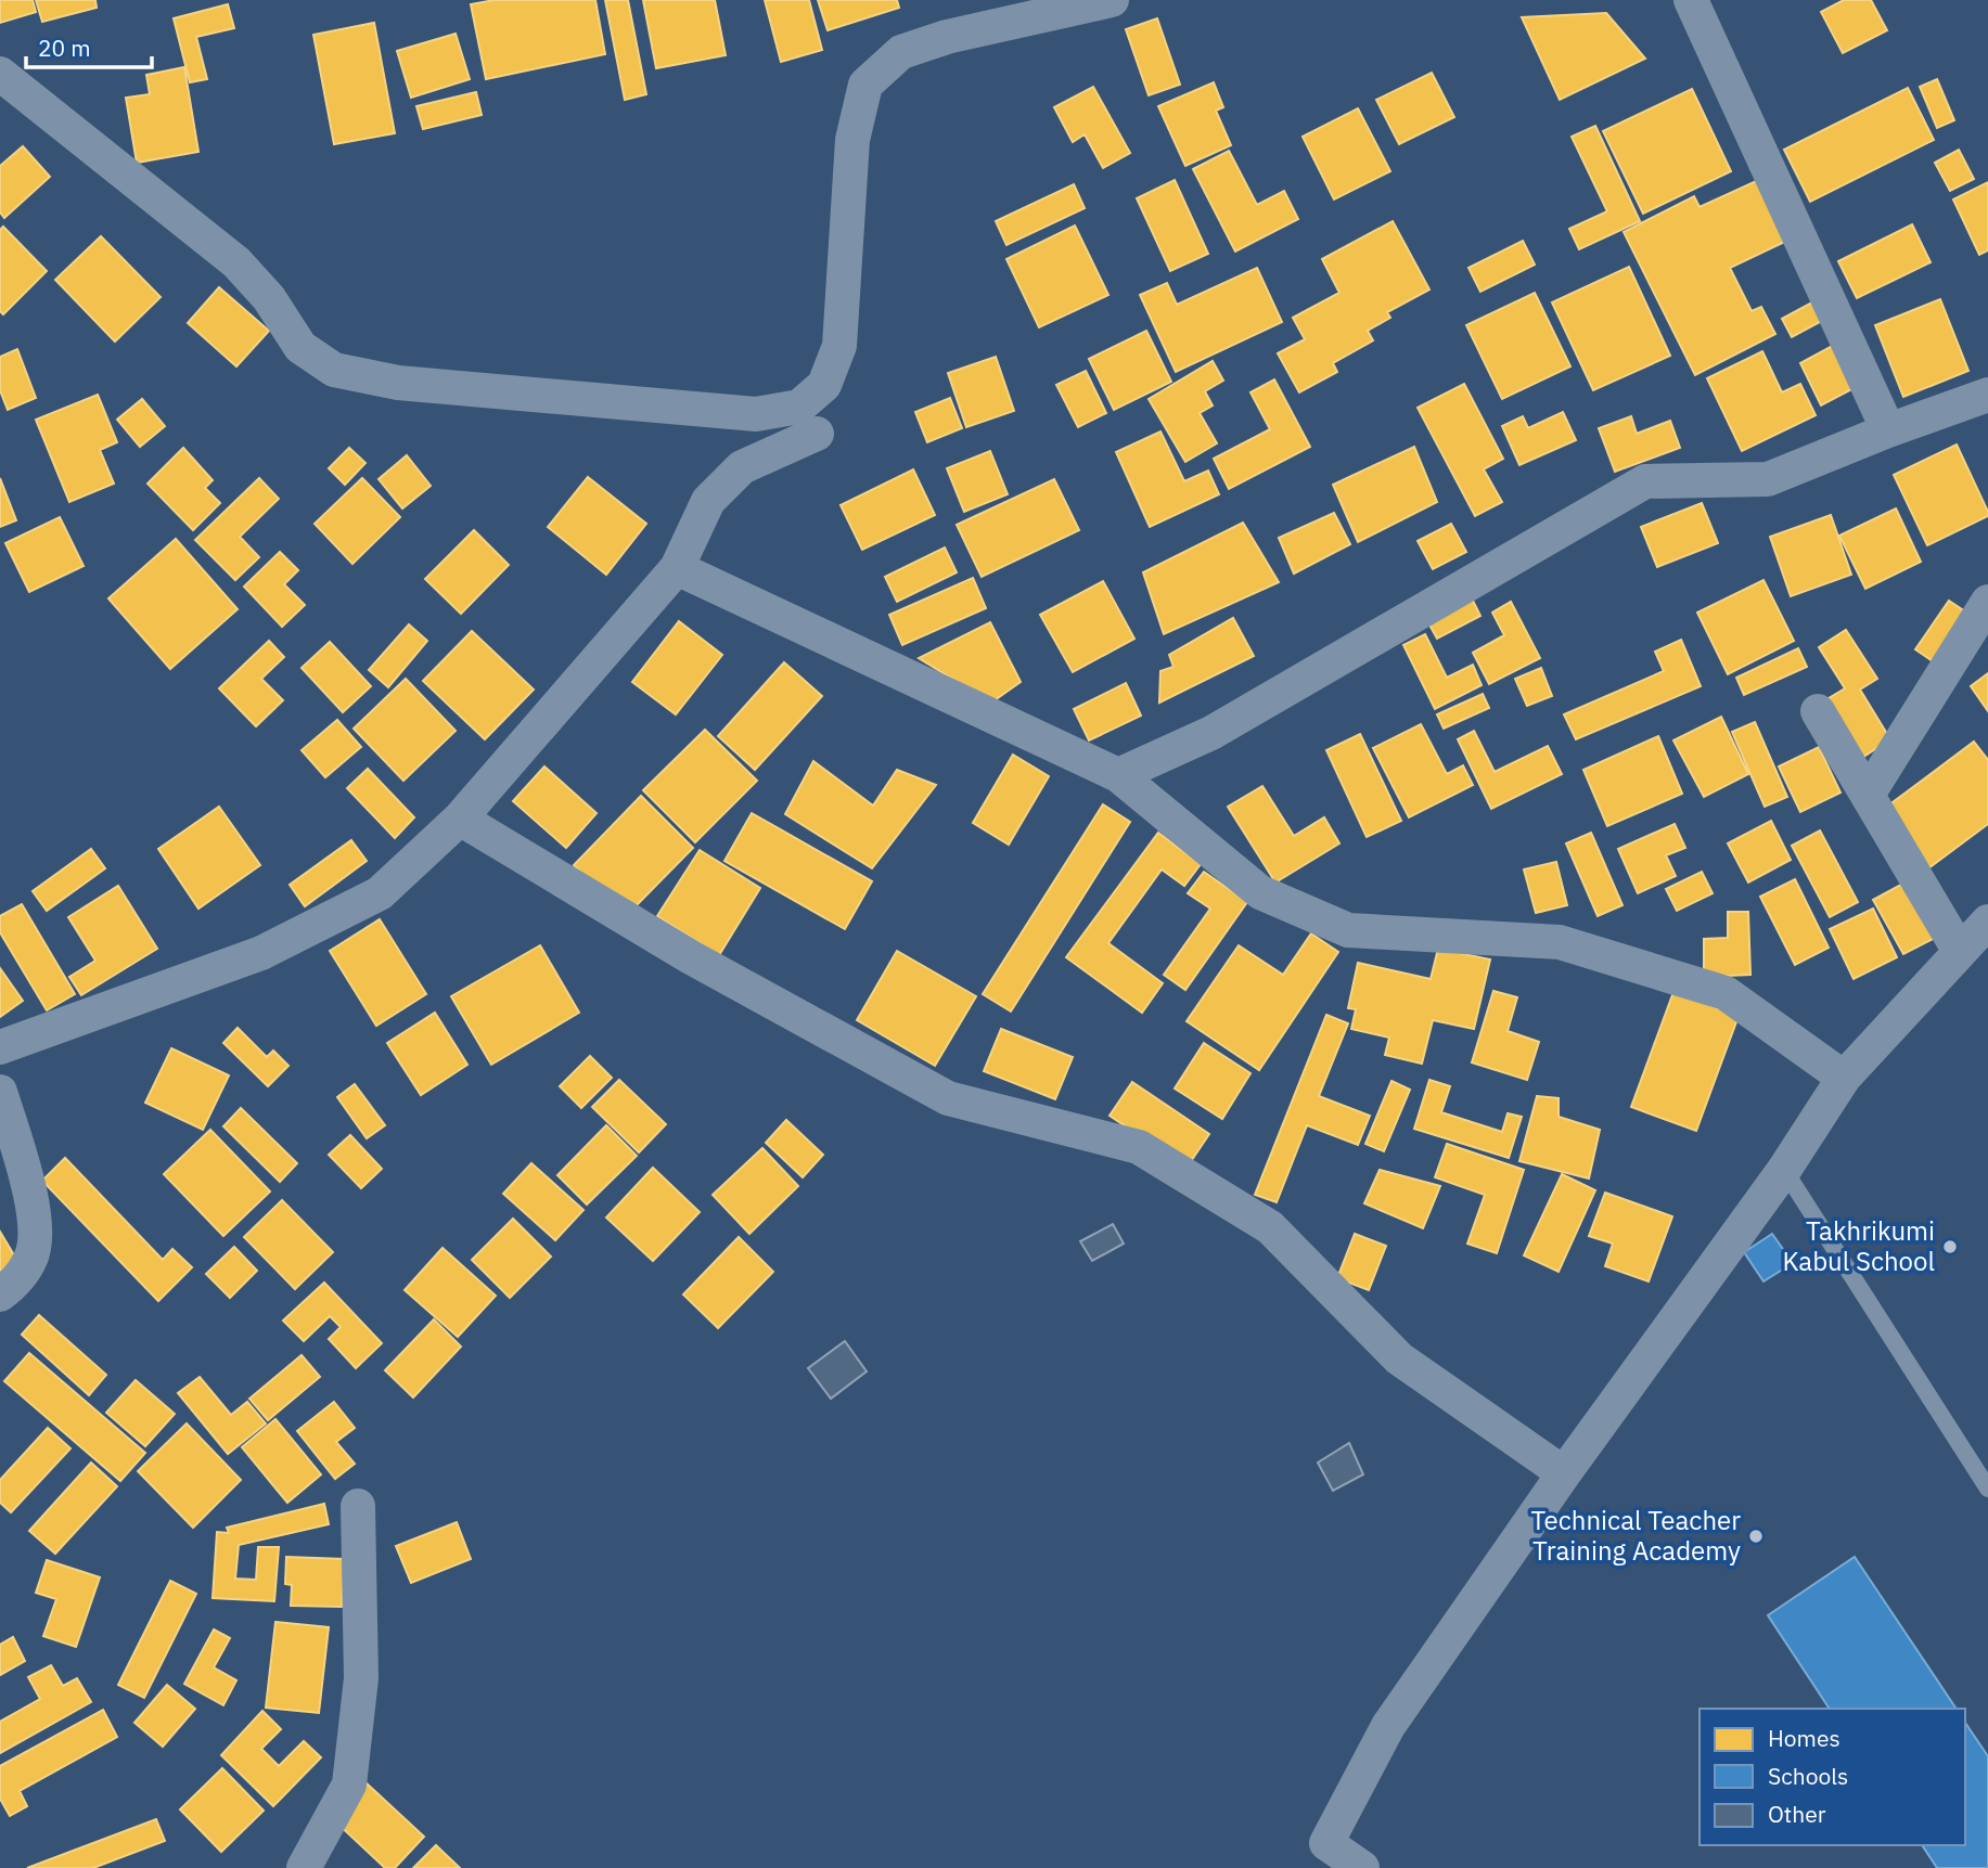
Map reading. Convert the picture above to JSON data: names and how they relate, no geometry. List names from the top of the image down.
{
  "places": ["Takhrikumi Kabul School", "Technical Teacher Training Academy"],
  "legend": ["Homes", "Schools", "Other"],
  "scale_bar": "20 m"
}
